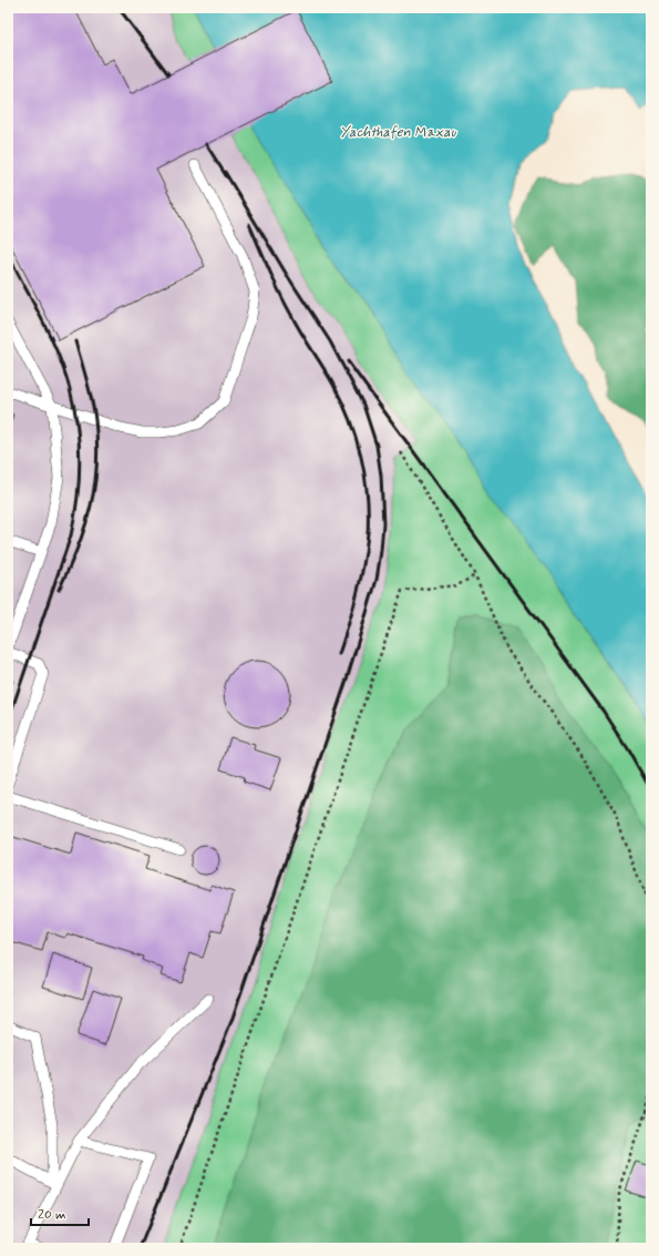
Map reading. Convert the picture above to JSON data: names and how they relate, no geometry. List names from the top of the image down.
{
  "water": ["Yachthafen Maxau"],
  "scale_bar": "20 m"
}
